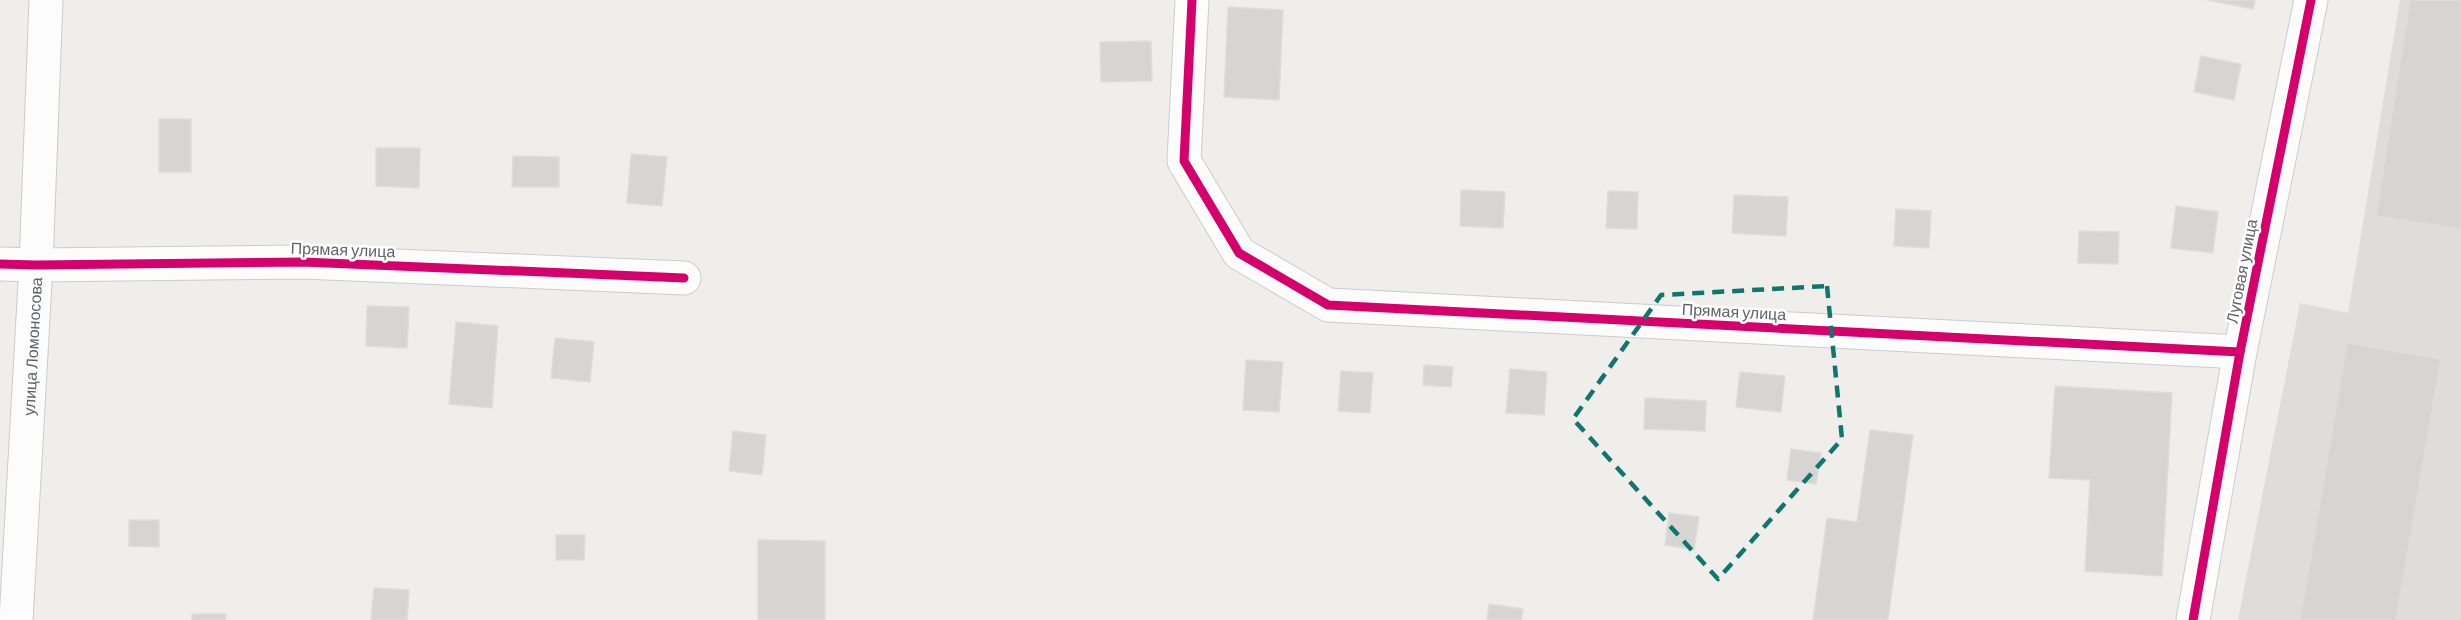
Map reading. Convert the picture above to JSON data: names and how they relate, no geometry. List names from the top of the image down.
{
  "streets": {
    "street": ["Прямая улица", "Луговая улица", "улица Ломоносова"]
  },
  "crossings": [
    ["Прямая улица", "Луговая улица"],
    ["Прямая улица", "улица Ломоносова"]
  ]
}
